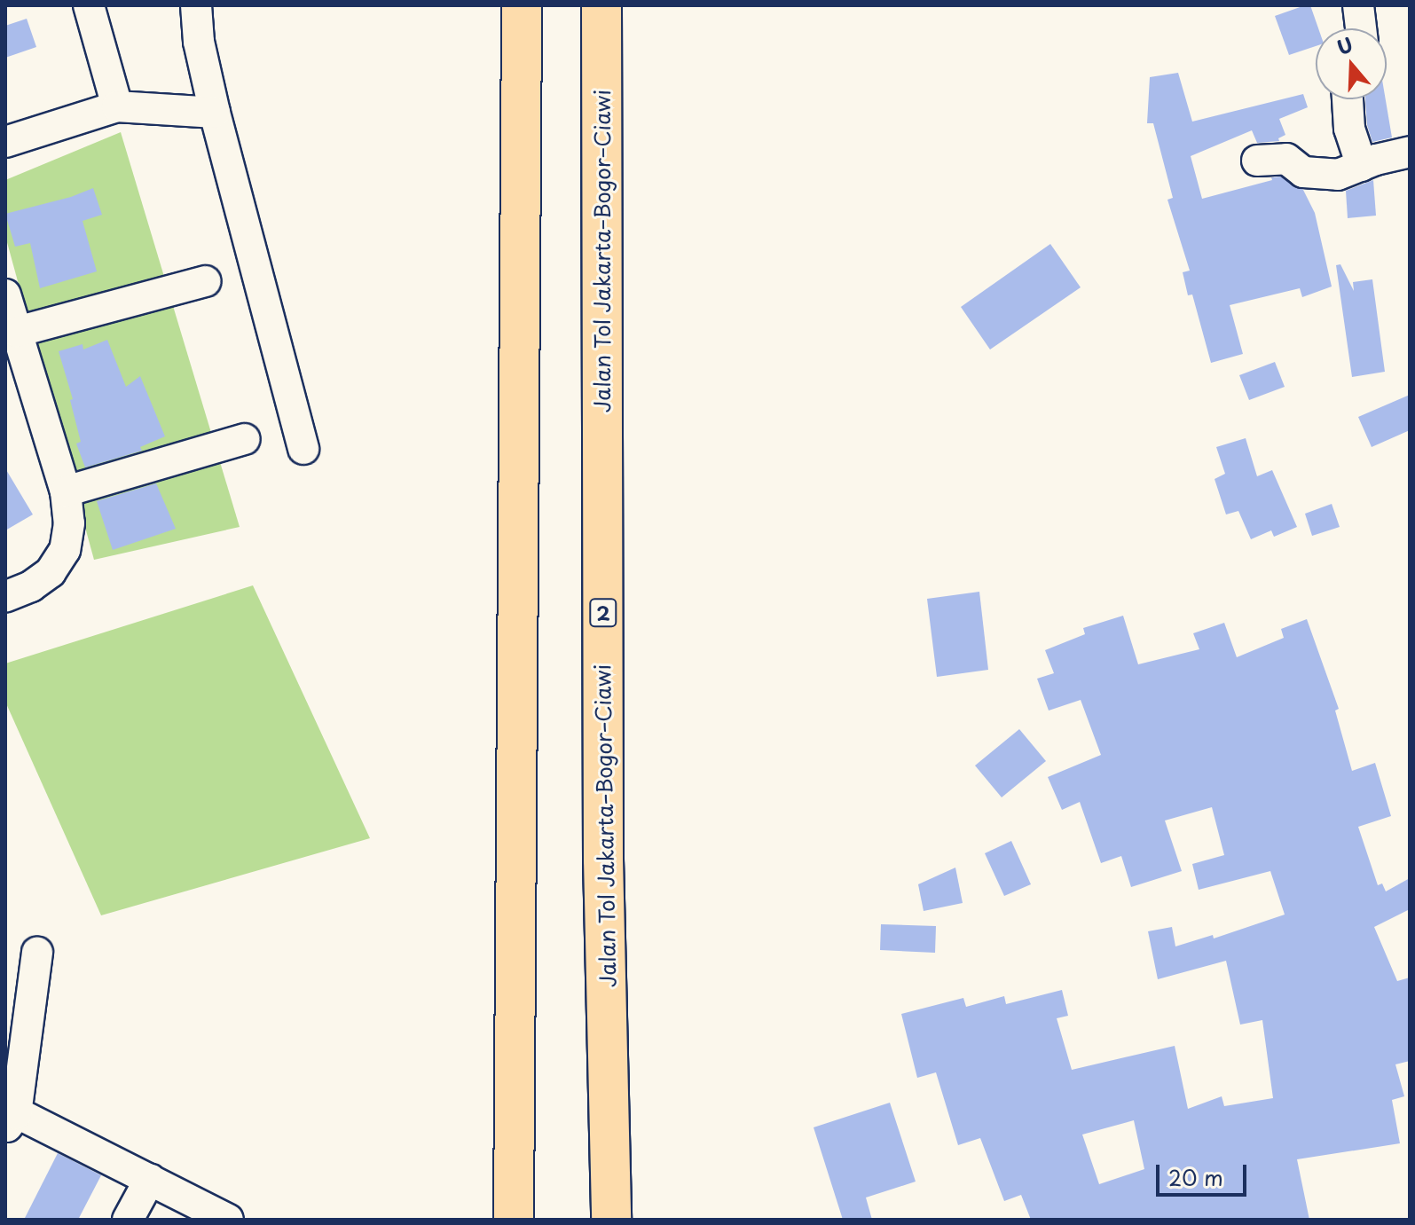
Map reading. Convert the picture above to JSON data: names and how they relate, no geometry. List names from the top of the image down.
{
  "streets": {
    "highway": ["Jalan Tol Jakarta–Bogor–Ciawi", "2"]
  },
  "scale_bar": "20 m",
  "north": "top"
}
